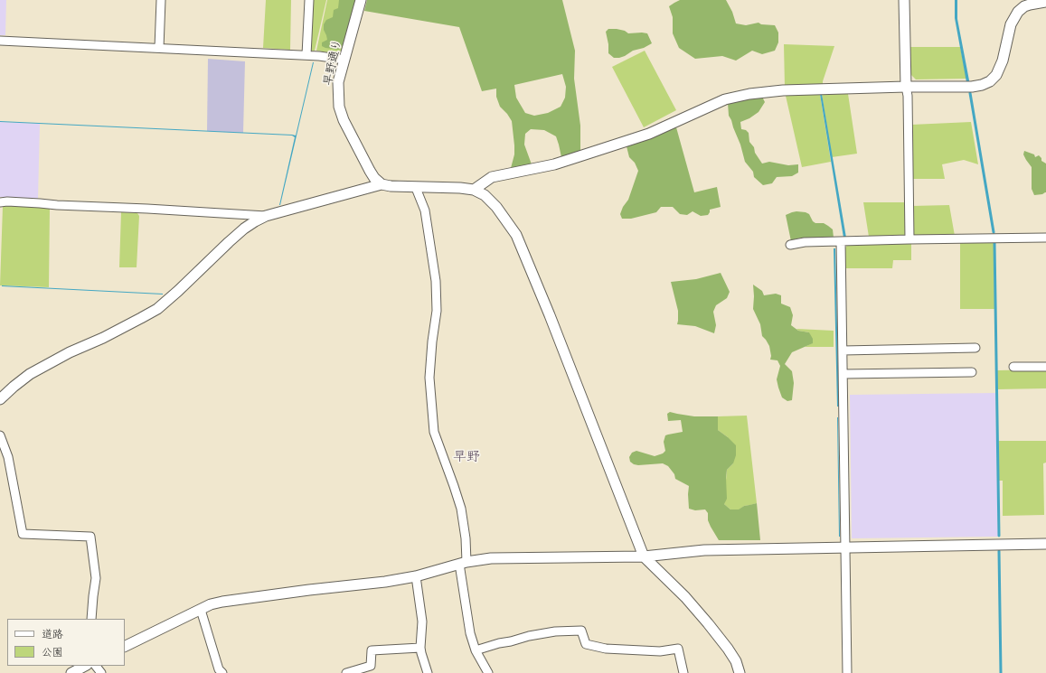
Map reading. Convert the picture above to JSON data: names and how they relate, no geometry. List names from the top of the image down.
{
  "streets": {
    "street": ["早野通り"]
  },
  "districts": ["早野"],
  "legend": ["道路", "公園"]
}
